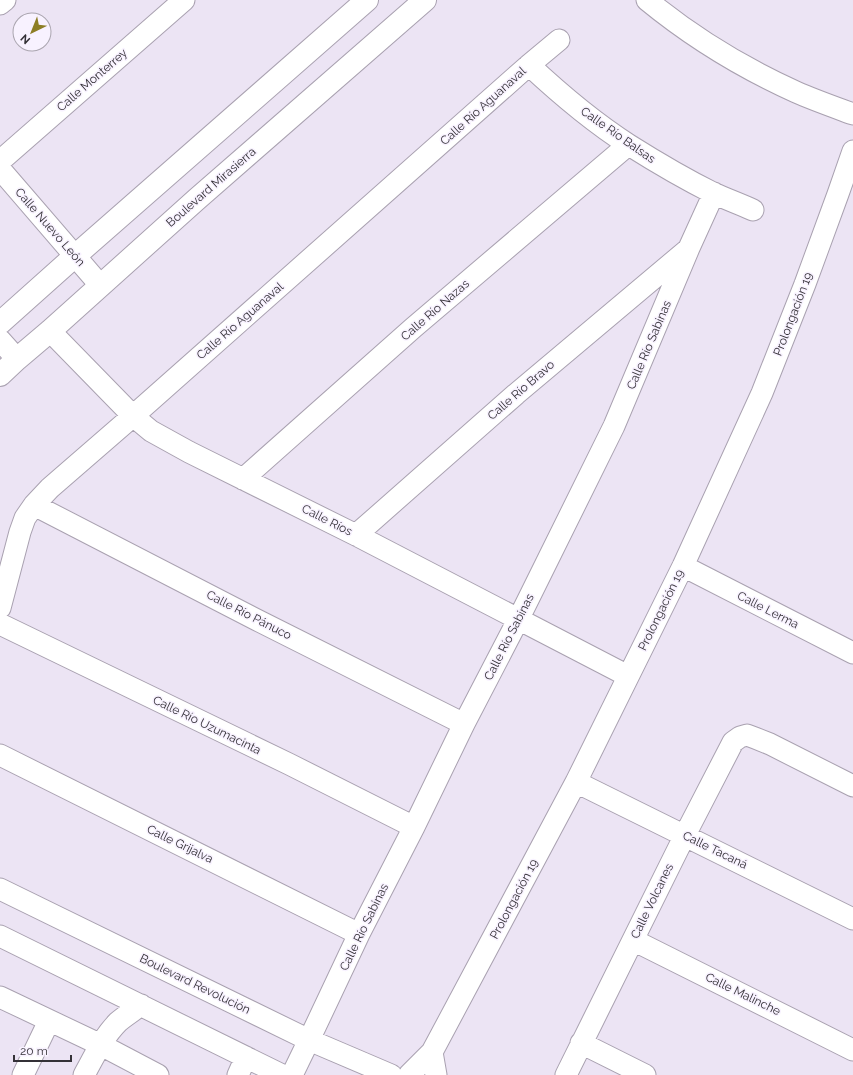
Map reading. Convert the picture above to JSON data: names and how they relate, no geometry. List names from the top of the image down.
{
  "streets": {
    "main road": ["Boulevard Mirasierra"],
    "street": [
      "Calle Monterrey",
      "Calle Río Aguanaval",
      "Calle Río Balsas",
      "Calle Nuevo León",
      "Calle Río Nazas",
      "Prolongación 19",
      "Calle Río Sabinas",
      "Calle Río Bravo",
      "Calle Ríos",
      "Calle Lerma",
      "Calle Río Pánuco",
      "Calle Río Uzumacinta",
      "Calle Grijalva",
      "Calle Tacaná",
      "Calle Volcanes",
      "Boulevard Revolución",
      "Calle Malinche"
    ]
  },
  "crossings": [
    ["Calle Río Aguanaval", "Calle Río Balsas"],
    ["Calle Río Aguanaval", "Calle Ríos"],
    ["Calle Río Aguanaval", "Calle Río Pánuco"],
    ["Calle Río Balsas", "Calle Río Nazas"],
    ["Calle Río Balsas", "Calle Río Sabinas"],
    ["Boulevard Mirasierra", "Calle Nuevo León"],
    ["Boulevard Mirasierra", "Calle Ríos"],
    ["Calle Río Nazas", "Calle Ríos"],
    ["Prolongación 19", "Calle Ríos"],
    ["Prolongación 19", "Calle Lerma"],
    ["Prolongación 19", "Calle Tacaná"],
    ["Calle Río Sabinas", "Calle Río Bravo"],
    ["Calle Río Sabinas", "Calle Ríos"],
    ["Calle Río Sabinas", "Calle Río Pánuco"],
    ["Calle Río Sabinas", "Calle Río Uzumacinta"],
    ["Calle Río Sabinas", "Calle Grijalva"],
    ["Calle Río Sabinas", "Boulevard Revolución"],
    ["Calle Río Bravo", "Calle Ríos"],
    ["Calle Tacaná", "Calle Volcanes"],
    ["Calle Volcanes", "Calle Malinche"]
  ],
  "scale_bar": "20 m",
  "north": "bottom left"
}
